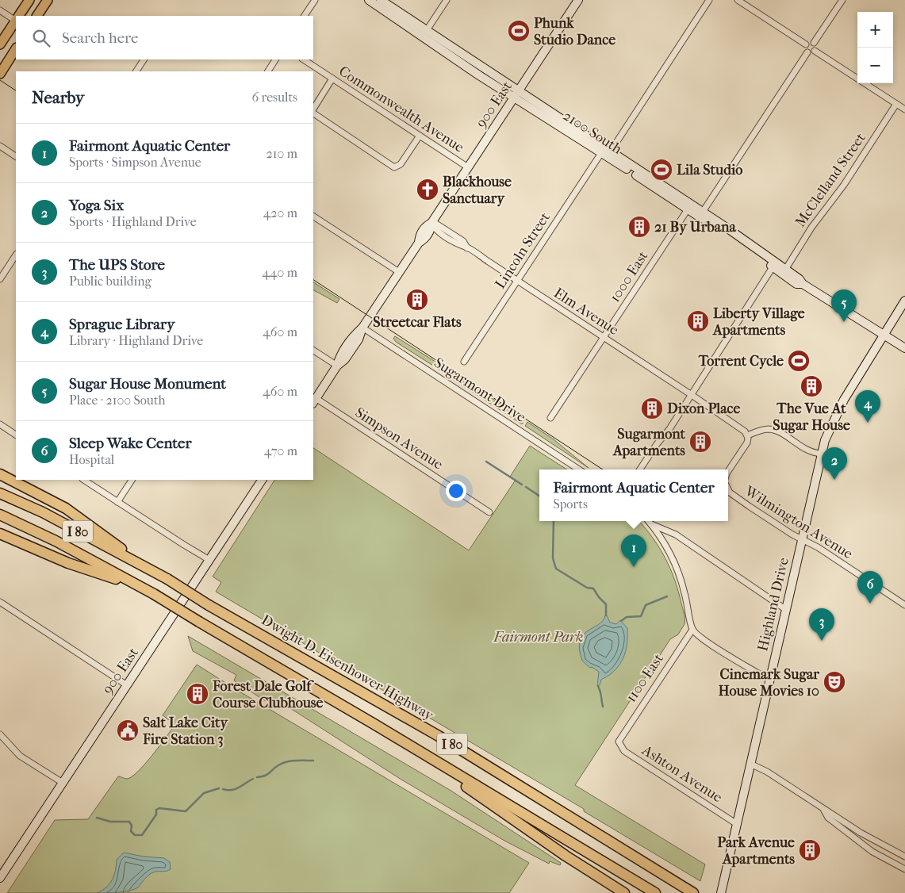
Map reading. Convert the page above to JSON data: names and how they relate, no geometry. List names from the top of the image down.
{
  "streets": {
    "highway": ["I 80", "Dwight D. Eisenhower Highway"],
    "street": [
      "900 East",
      "Commonwealth Avenue",
      "2100 South",
      "McClelland Street",
      "Lincoln Street",
      "1000 East",
      "Elm Avenue",
      "Sugarmont Drive",
      "Simpson Avenue",
      "Wilmington Avenue",
      "Highland Drive",
      "1100 East",
      "Ashton Avenue"
    ]
  },
  "crossings": [
    ["900 East", "Commonwealth Avenue"],
    ["900 East", "2100 South"],
    ["900 East", "Elm Avenue"],
    ["900 East", "Sugarmont Drive"],
    ["900 East", "Simpson Avenue"],
    ["2100 South", "McClelland Street"],
    ["2100 South", "Lincoln Street"],
    ["2100 South", "1000 East"],
    ["2100 South", "Highland Drive"],
    ["Lincoln Street", "Elm Avenue"],
    ["1000 East", "Elm Avenue"],
    ["Wilmington Avenue", "Highland Drive"],
    ["Highland Drive", "Ashton Avenue"],
    ["1100 East", "Ashton Avenue"]
  ],
  "parks": ["Fairmont Park"],
  "places": {
    "sports": ["Phunk Studio Dance", "Lila Studio", "Torrent Cycle"],
    "church": ["Blackhouse Sanctuary"],
    "building": [
      "21 By Urbana",
      "Streetcar Flats",
      "Liberty Village Apartments",
      "The Vue At Sugar House",
      "Dixon Place",
      "Sugarmont Apartments",
      "Forest Dale Golf Course Clubhouse",
      "Park Avenue Apartments"
    ],
    "theatre": ["Cinemark Sugar House Movies 10"],
    "public building": ["Salt Lake City Fire Station 3"]
  },
  "page": {
    "map_buttons": ["+", "−"],
    "search": "Search here",
    "heading": ["Nearby", "6 results"],
    "list": [
      {
        "mark": "1",
        "name": "Fairmont Aquatic Center",
        "note": "Sports · Simpson Avenue",
        "value": "210 m"
      },
      {
        "mark": "2",
        "name": "Yoga Six",
        "note": "Sports · Highland Drive",
        "value": "420 m"
      },
      {
        "mark": "3",
        "name": "The UPS Store",
        "note": "Public building",
        "value": "440 m"
      },
      {
        "mark": "4",
        "name": "Sprague Library",
        "note": "Library · Highland Drive",
        "value": "460 m"
      },
      {
        "mark": "5",
        "name": "Sugar House Monument",
        "note": "Place · 2100 South",
        "value": "460 m"
      },
      {
        "mark": "6",
        "name": "Sleep Wake Center",
        "note": "Hospital",
        "value": "470 m"
      }
    ],
    "pins": [
      "5",
      "4",
      "2",
      "1",
      "6",
      "3"
    ],
    "popup": ["Fairmont Aquatic Center", "Sports"]
  }
}
